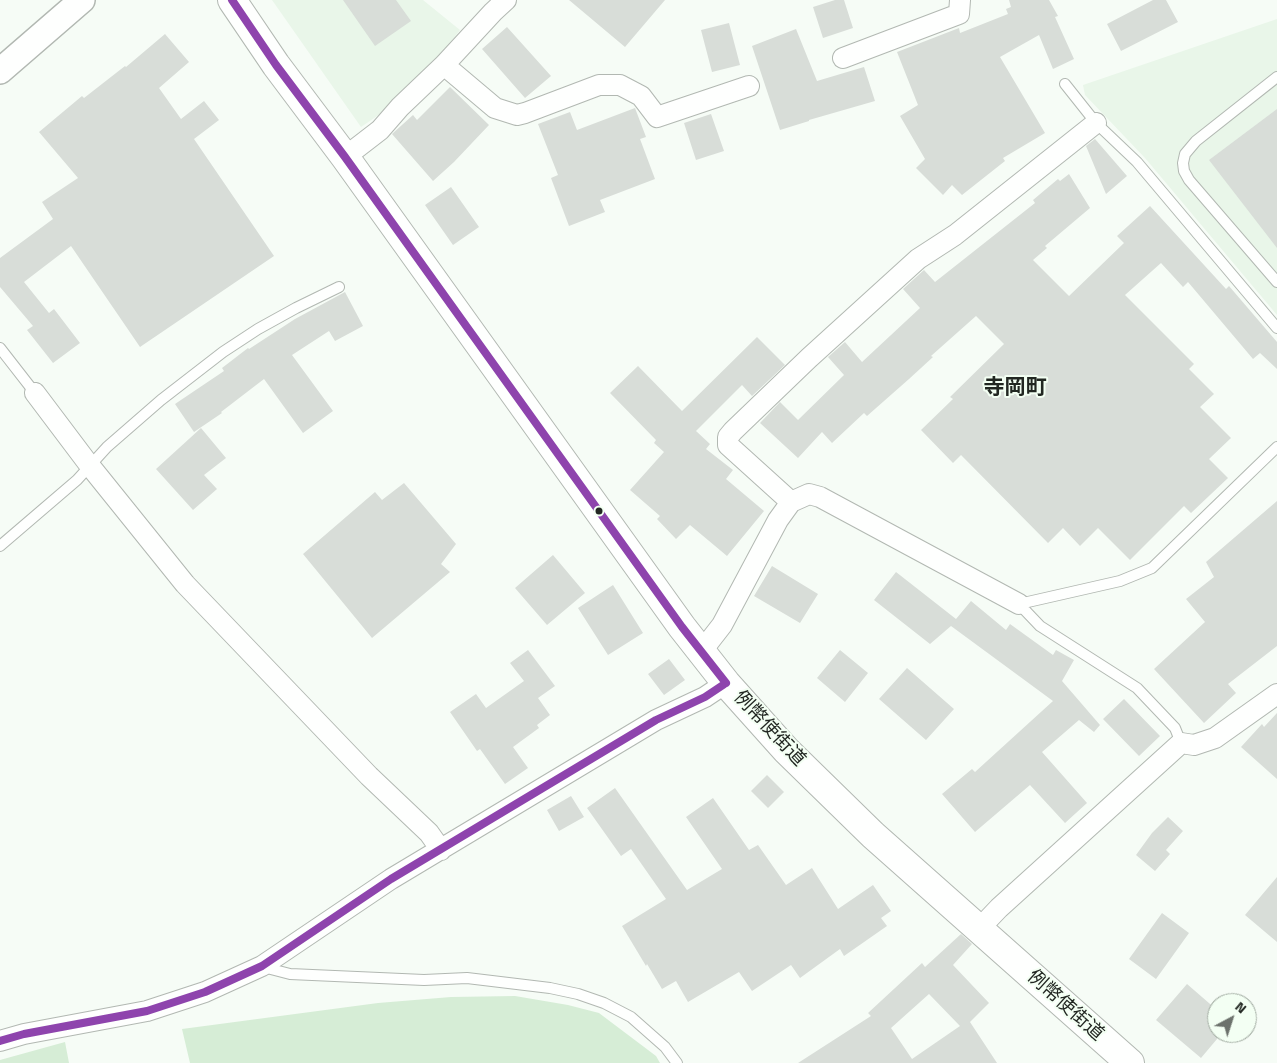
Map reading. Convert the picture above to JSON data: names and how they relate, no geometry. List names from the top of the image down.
{
  "streets": {
    "main road": ["例幣使街道"]
  },
  "districts": ["寺岡町"],
  "north": "top right"
}
